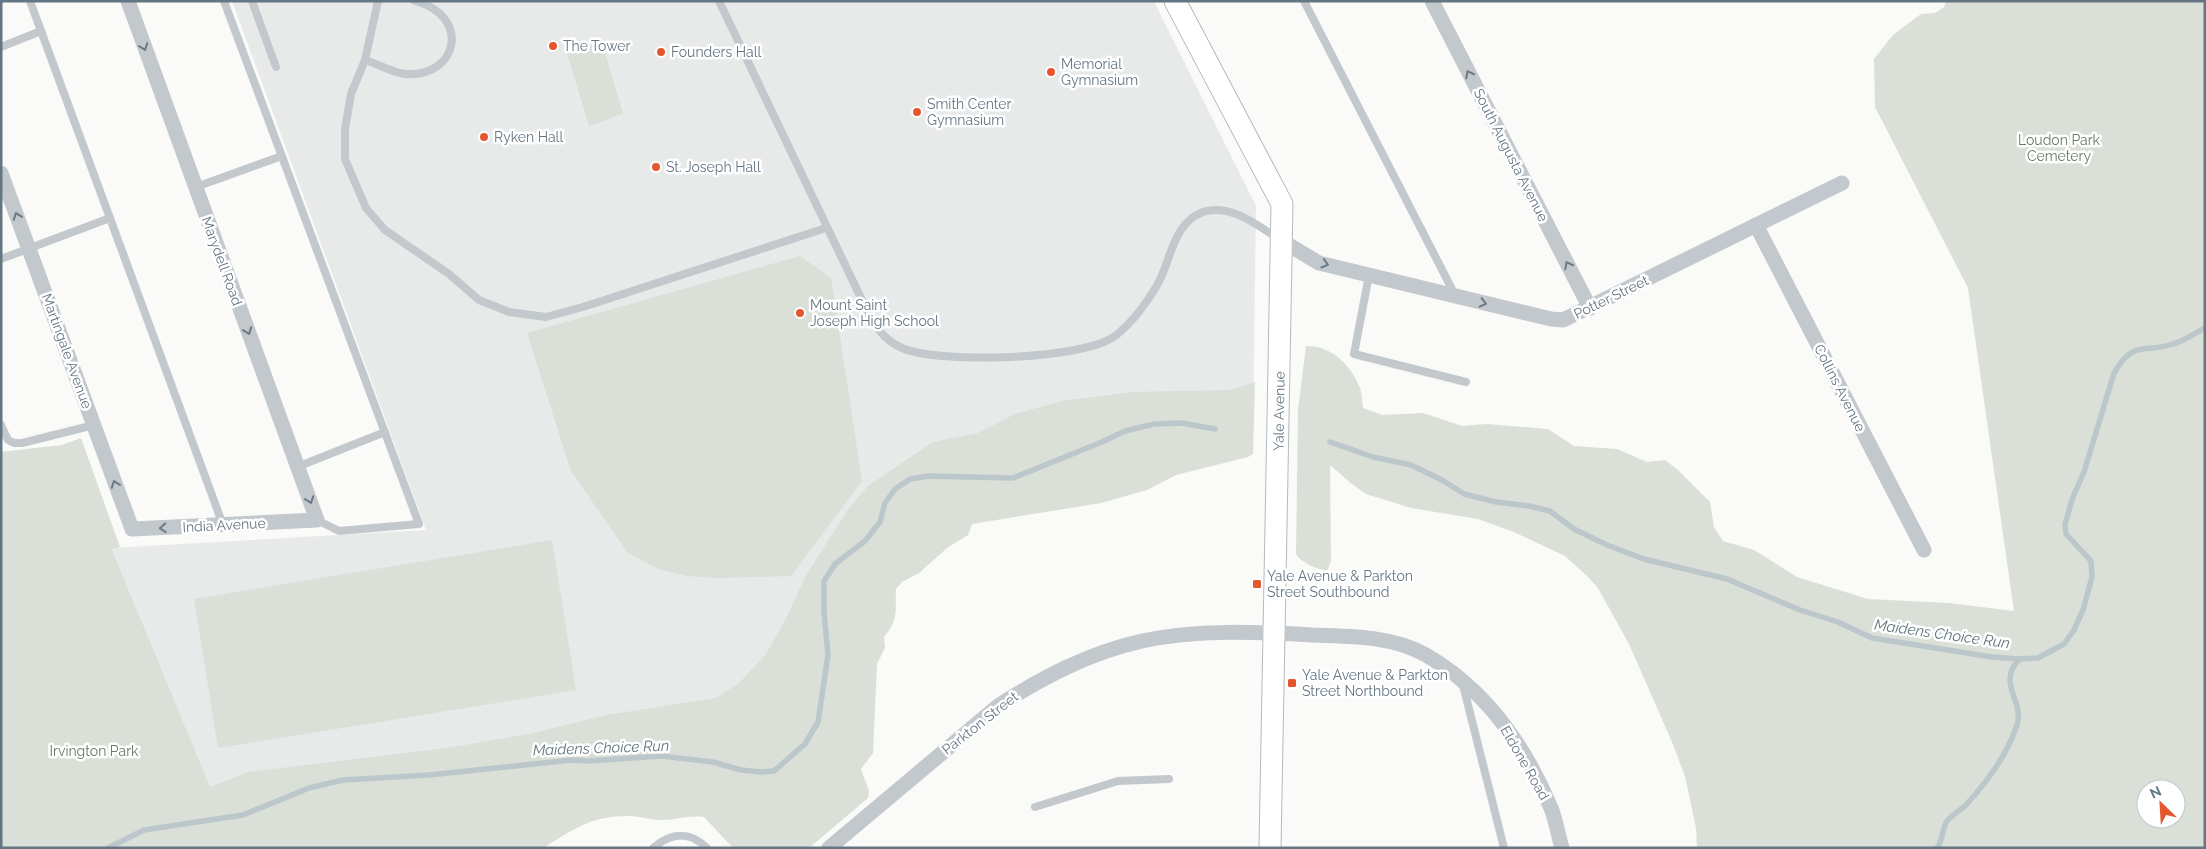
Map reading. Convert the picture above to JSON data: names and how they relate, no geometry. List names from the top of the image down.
{
  "streets": {
    "street": [
      "South Augusta Avenue",
      "Marydell Road",
      "Potter Street",
      "Martingale Avenue",
      "Collins Avenue",
      "Yale Avenue",
      "India Avenue",
      "Parkton Street",
      "Eldone Road"
    ]
  },
  "crossings": [
    ["South Augusta Avenue", "Potter Street"],
    ["Marydell Road", "India Avenue"],
    ["Potter Street", "Collins Avenue"],
    ["Potter Street", "Yale Avenue"],
    ["Martingale Avenue", "India Avenue"],
    ["Yale Avenue", "Parkton Street"],
    ["Yale Avenue", "Eldone Road"],
    ["Parkton Street", "Eldone Road"]
  ],
  "one_way": [
    "South Augusta Avenue",
    "Marydell Road",
    "Potter Street",
    "Martingale Avenue",
    "India Avenue"
  ],
  "water": ["Maidens Choice Run"],
  "parks": ["Loudon Park Cemetery", "Irvington Park"],
  "places": {
    "other": [
      "The Tower",
      "Founders Hall",
      "Memorial Gymnasium",
      "Smith Center Gymnasium",
      "Ryken Hall",
      "St. Joseph Hall",
      "Mount Saint Joseph High School"
    ],
    "transit": ["Yale Avenue & Parkton Street Southbound", "Yale Avenue & Parkton Street Northbound"]
  },
  "north": "top left"
}
